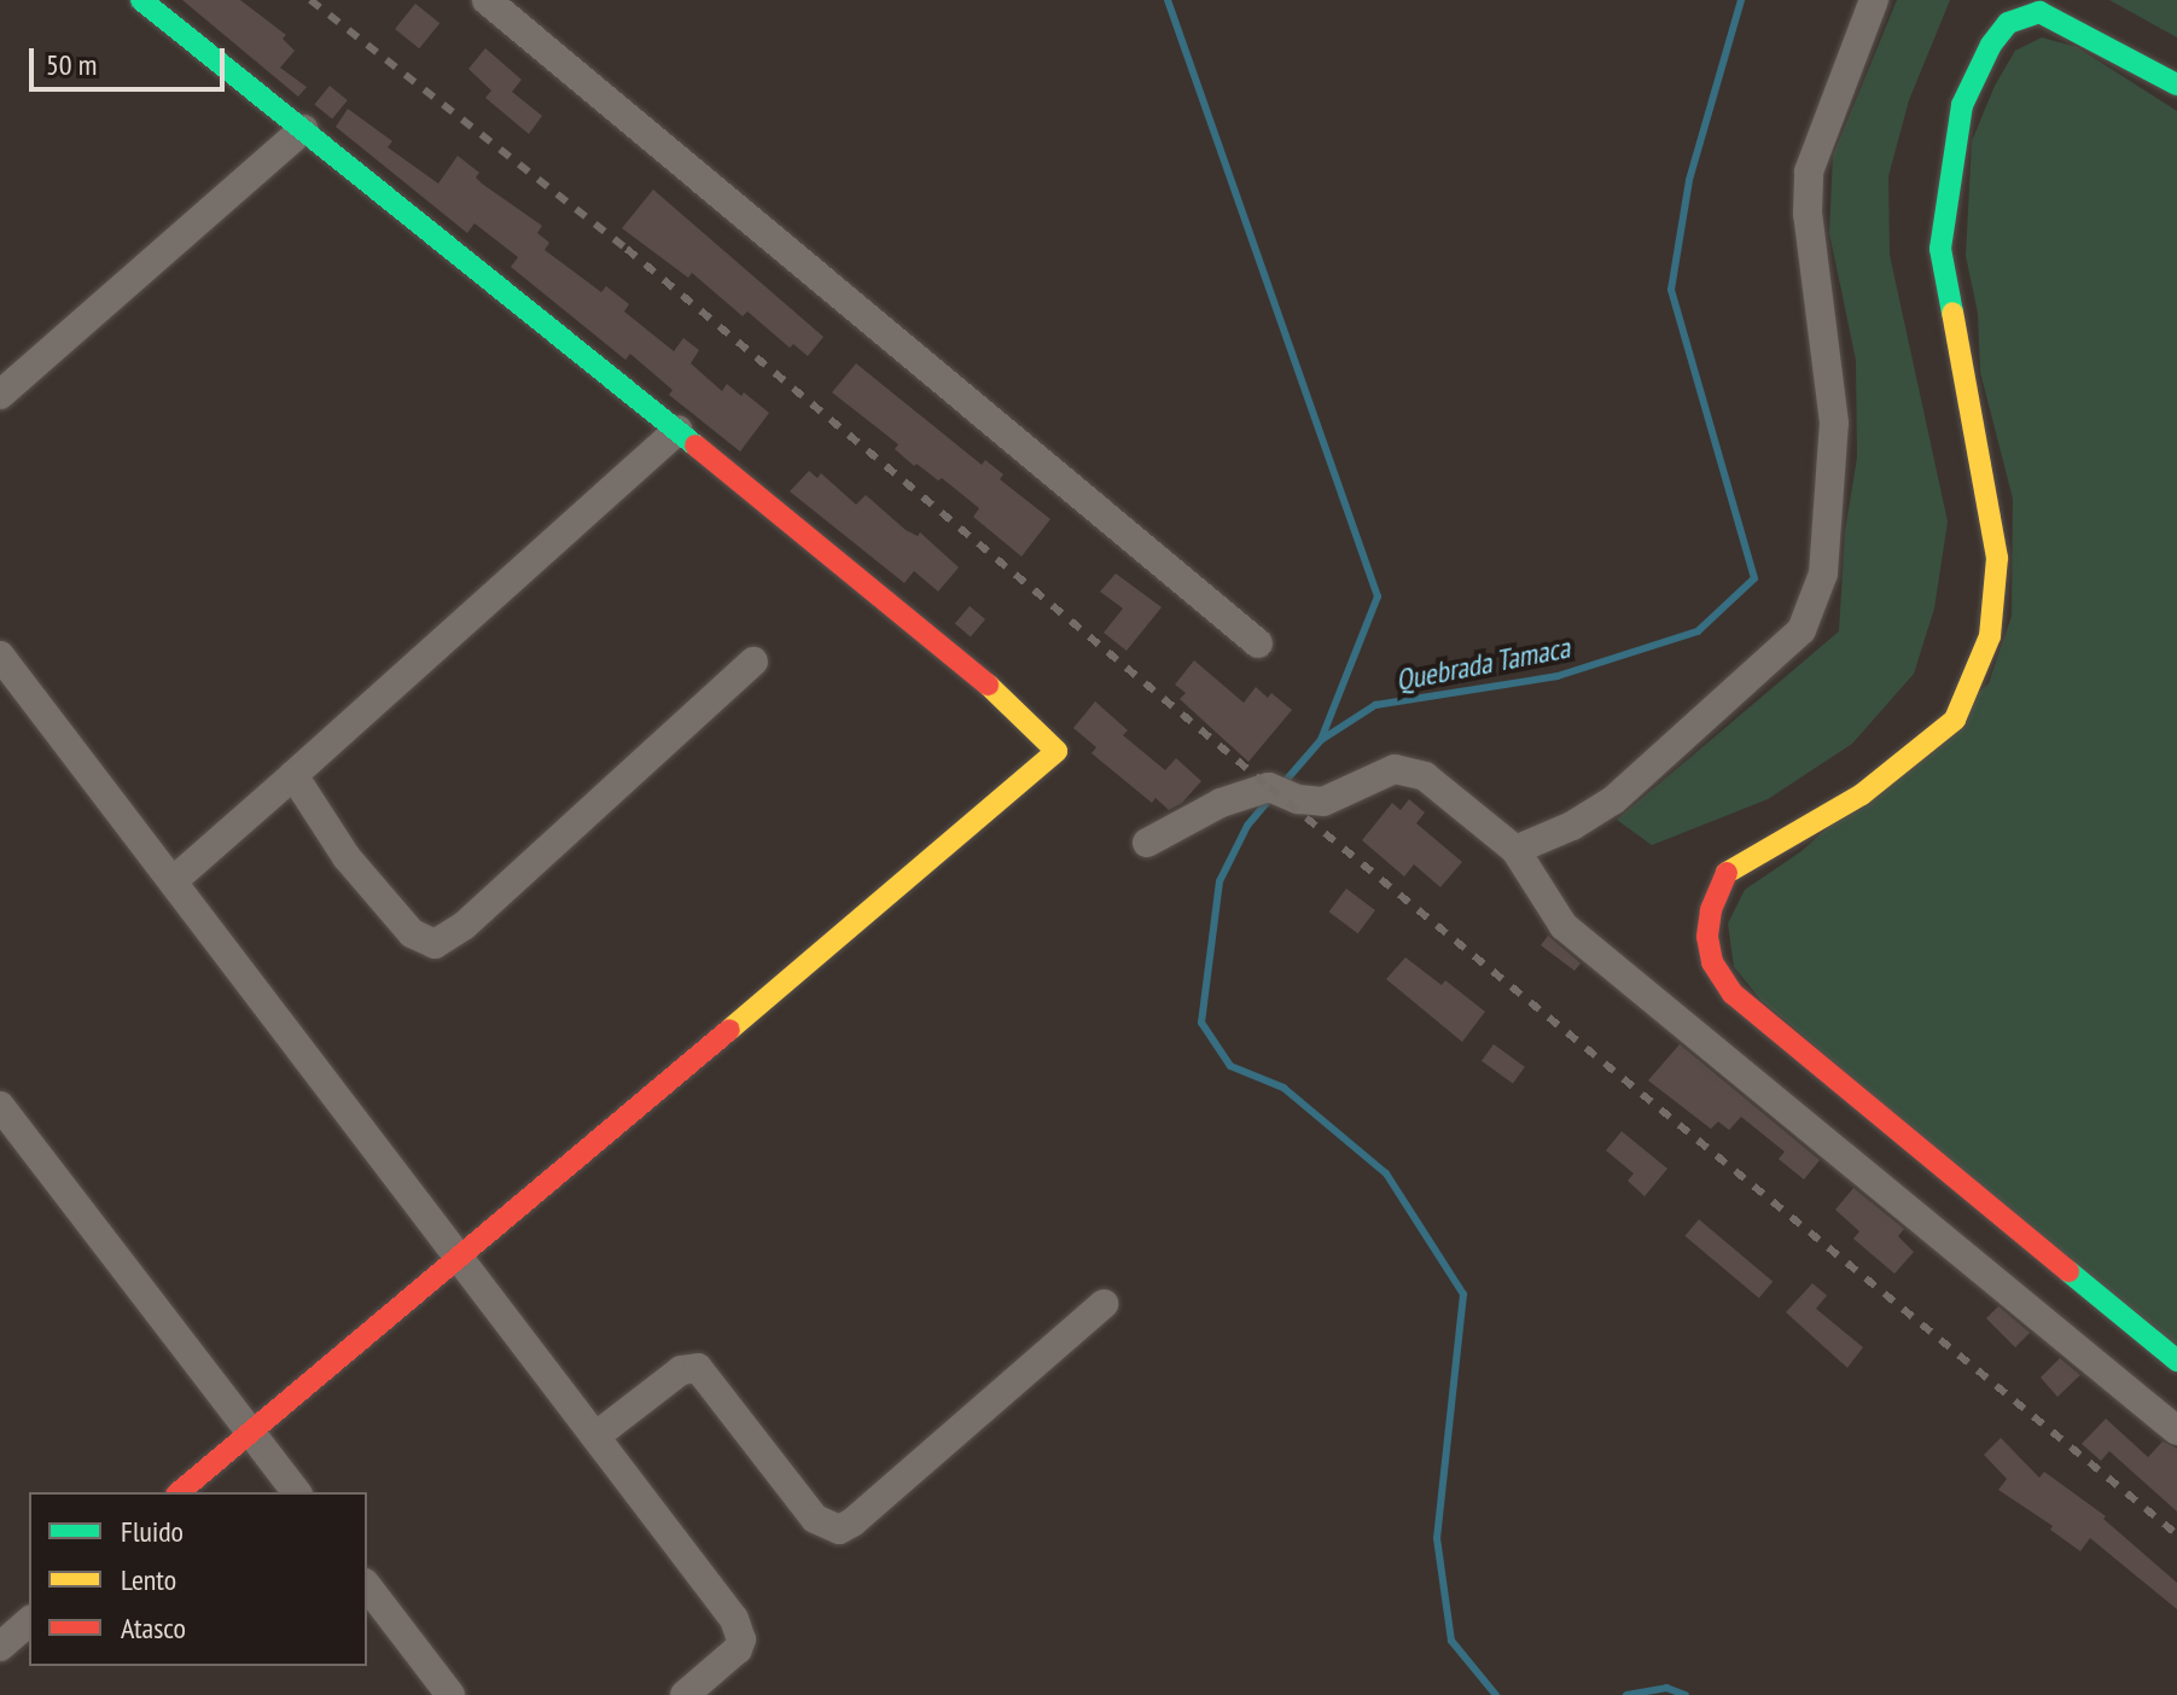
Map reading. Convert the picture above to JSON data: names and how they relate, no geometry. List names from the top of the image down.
{
  "water": ["Quebrada Tamaca"],
  "legend": ["Fluido", "Lento", "Atasco"],
  "scale_bar": "50 m"
}
